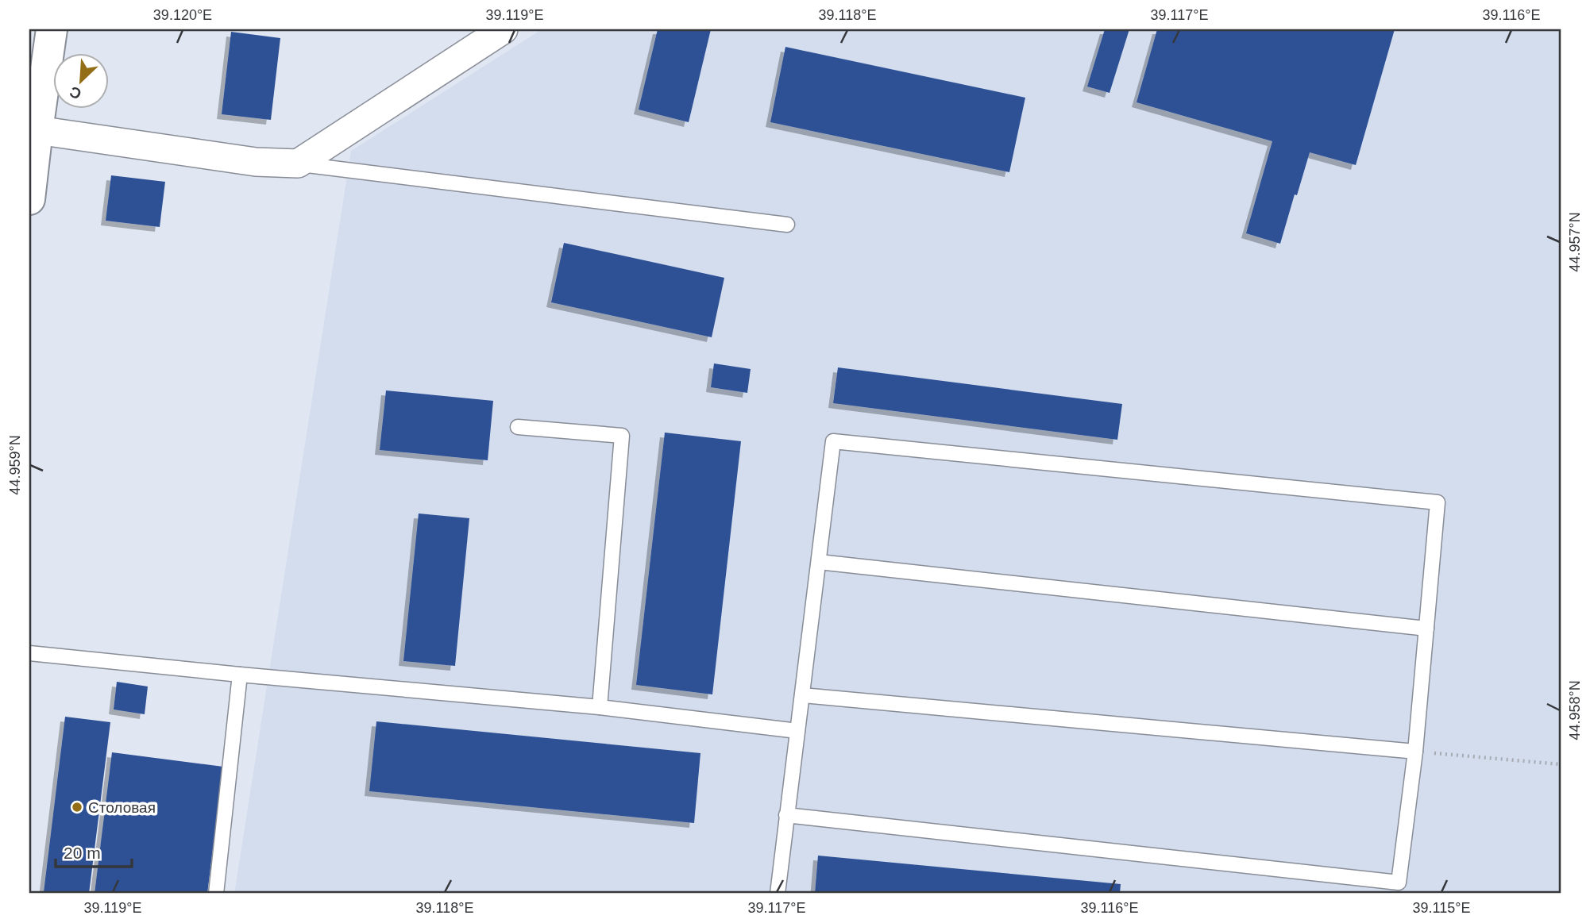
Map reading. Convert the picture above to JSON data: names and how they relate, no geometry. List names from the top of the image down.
{
  "places": ["Столовая"],
  "scale_bar": "20 m",
  "north": "bottom left",
  "coordinates": [
    "39.120°E",
    "39.119°E",
    "39.118°E",
    "39.117°E",
    "39.116°E",
    "44.957°N",
    "44.959°N",
    "44.958°N",
    "39.115°E"
  ]
}
